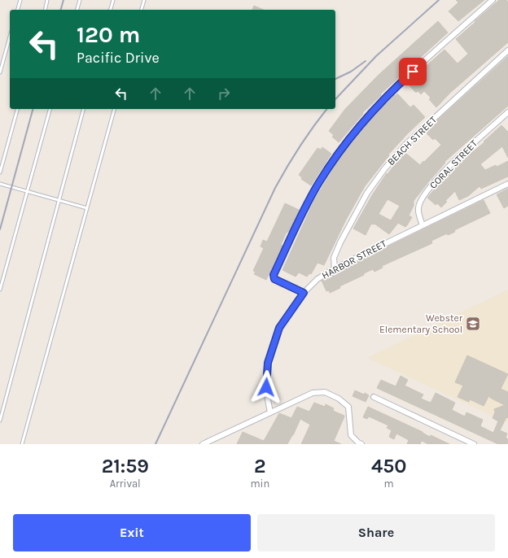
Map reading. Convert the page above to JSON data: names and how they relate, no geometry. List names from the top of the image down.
{
  "streets": {
    "street": ["BEACH STREET", "CORAL STREET", "HARBOR STREET"]
  },
  "crossings": [
    ["BEACH STREET", "HARBOR STREET"],
    ["CORAL STREET", "HARBOR STREET"]
  ],
  "places": {
    "school or university": ["Webster Elementary School"]
  },
  "page": {
    "turn": ["120 m", "Pacific Drive"],
    "eta": [
      "21:59",
      "Arrival",
      "2",
      "min",
      "450",
      "m"
    ],
    "buttons": ["Exit", "Share"]
  }
}
